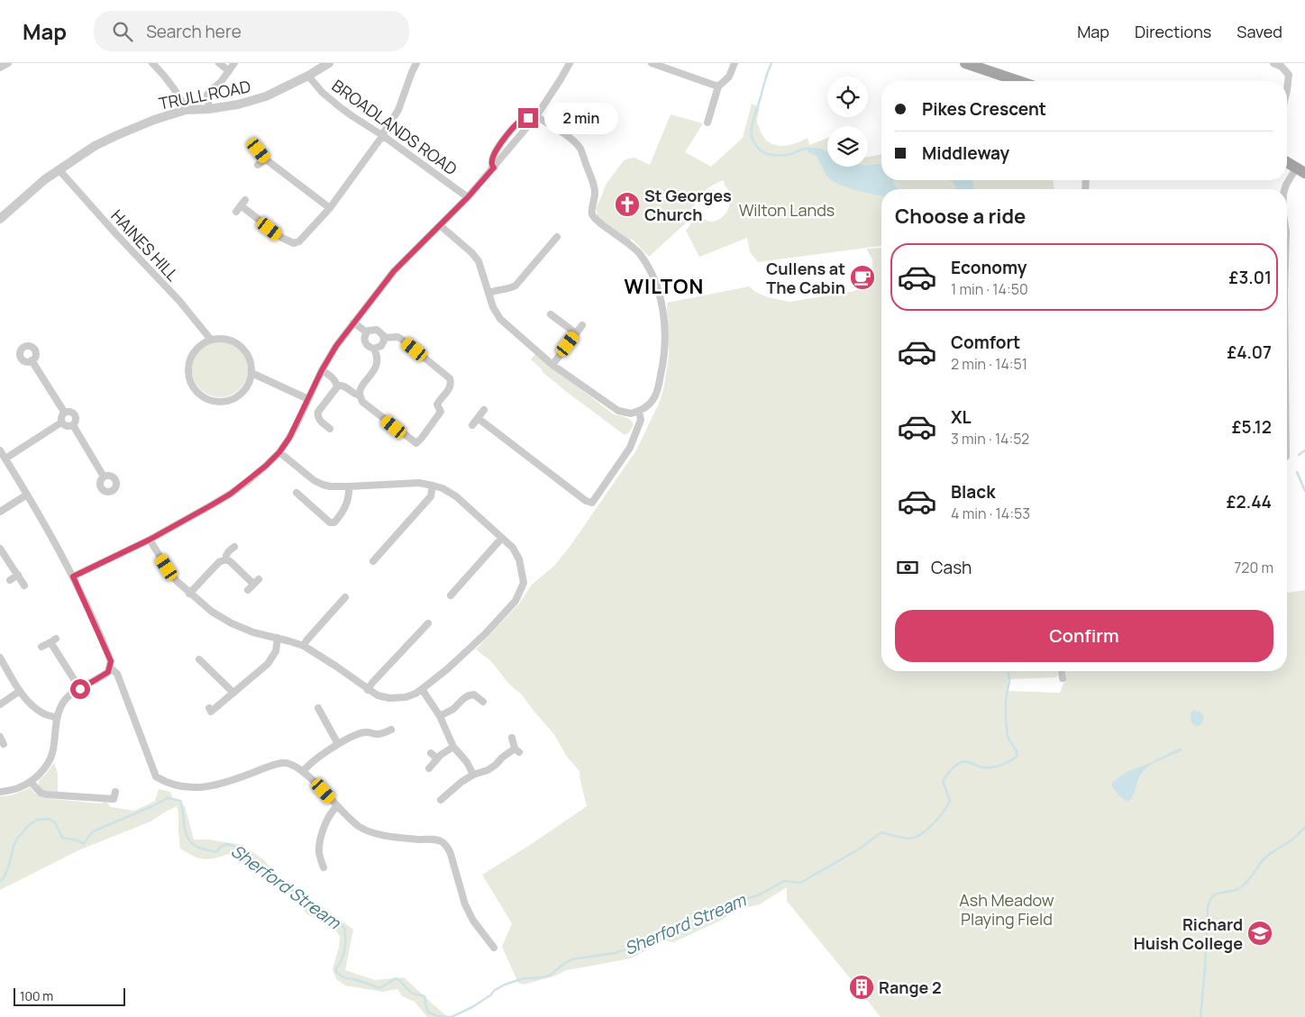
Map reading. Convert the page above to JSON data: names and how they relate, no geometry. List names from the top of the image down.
{
  "streets": {
    "street": ["TRULL ROAD", "BROADLANDS ROAD", "HAINES HILL"]
  },
  "crossings": [
    ["TRULL ROAD", "BROADLANDS ROAD"],
    ["TRULL ROAD", "HAINES HILL"]
  ],
  "districts": ["WILTON"],
  "water": ["Sherford Stream"],
  "parks": ["Wilton Lands", "Ash Meadow Playing Field"],
  "places": {
    "church": ["St Georges Church"],
    "cafe": ["Cullens at The Cabin"],
    "school or university": ["Richard Huish College"],
    "building": ["Range 2"]
  },
  "scale_bar": "100 m",
  "page": {
    "header": "Map",
    "search": "Search here",
    "nav": ["Map", "Directions", "Saved"],
    "banner": ["Pikes Crescent", "Middleway"],
    "bubble": "2 min",
    "heading": "Choose a ride",
    "list": [
      {
        "name": "Economy",
        "note": "1 min · 14:50",
        "value": "£3.01"
      },
      {
        "name": "Comfort",
        "note": "2 min · 14:51",
        "value": "£4.07"
      },
      {
        "name": "XL",
        "note": "3 min · 14:52",
        "value": "£5.12"
      },
      {
        "name": "Black",
        "note": "4 min · 14:53",
        "value": "£2.44"
      }
    ],
    "pay": ["Cash", "720 m"],
    "buttons": "Confirm",
    "scale": "100 m"
  }
}
